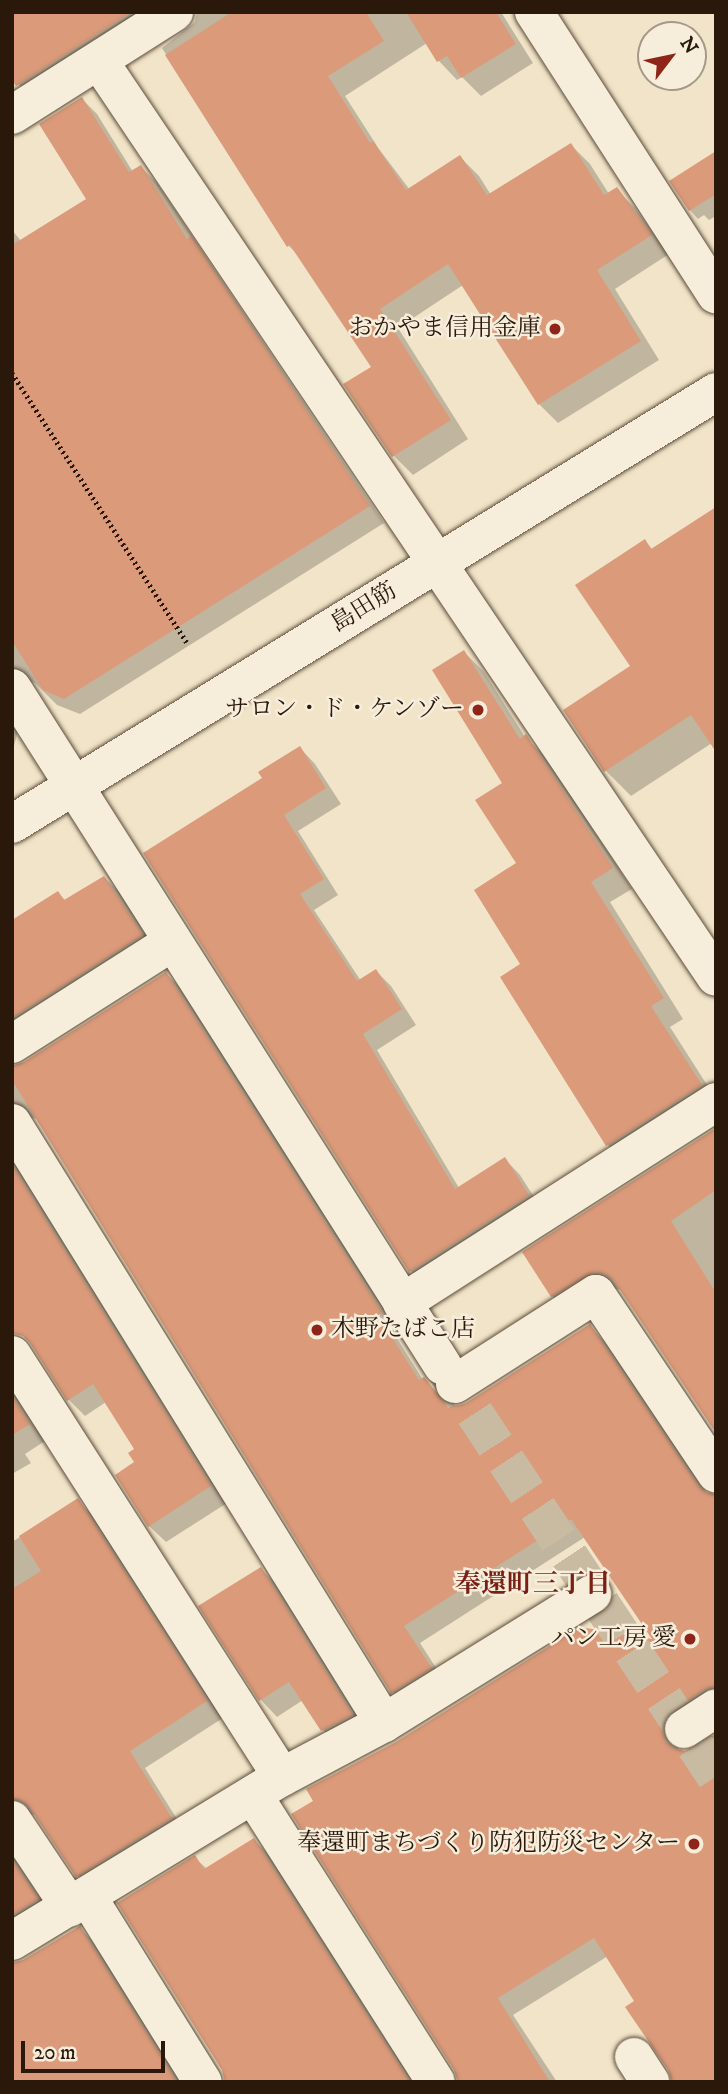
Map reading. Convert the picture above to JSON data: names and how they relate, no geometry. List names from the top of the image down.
{
  "streets": {
    "street": ["島田筋"]
  },
  "districts": ["奉還町三丁目"],
  "places": [
    "おかやま信用金庫",
    "サロン・ド・ケンゾー",
    "木野たばこ店",
    "パン工房 愛",
    "奉還町まちづくり防犯防災センター"
  ],
  "scale_bar": "20 m",
  "north": "top right"
}
